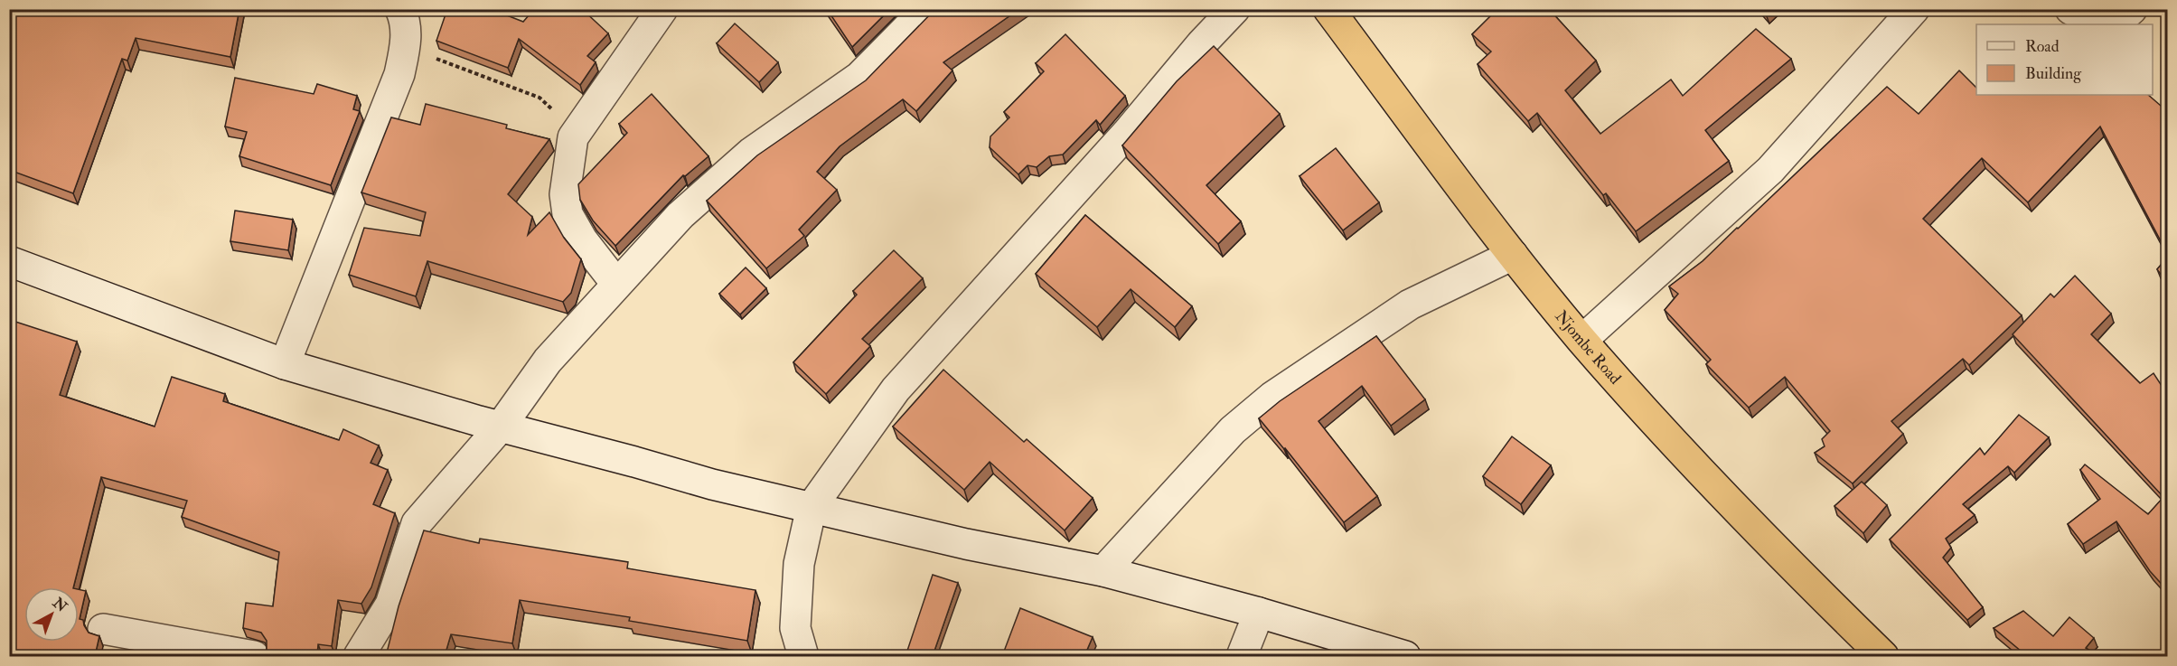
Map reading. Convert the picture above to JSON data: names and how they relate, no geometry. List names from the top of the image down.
{
  "streets": {
    "highway": ["Njombe Road"]
  },
  "legend": ["Road", "Building"],
  "north": "top right"
}
